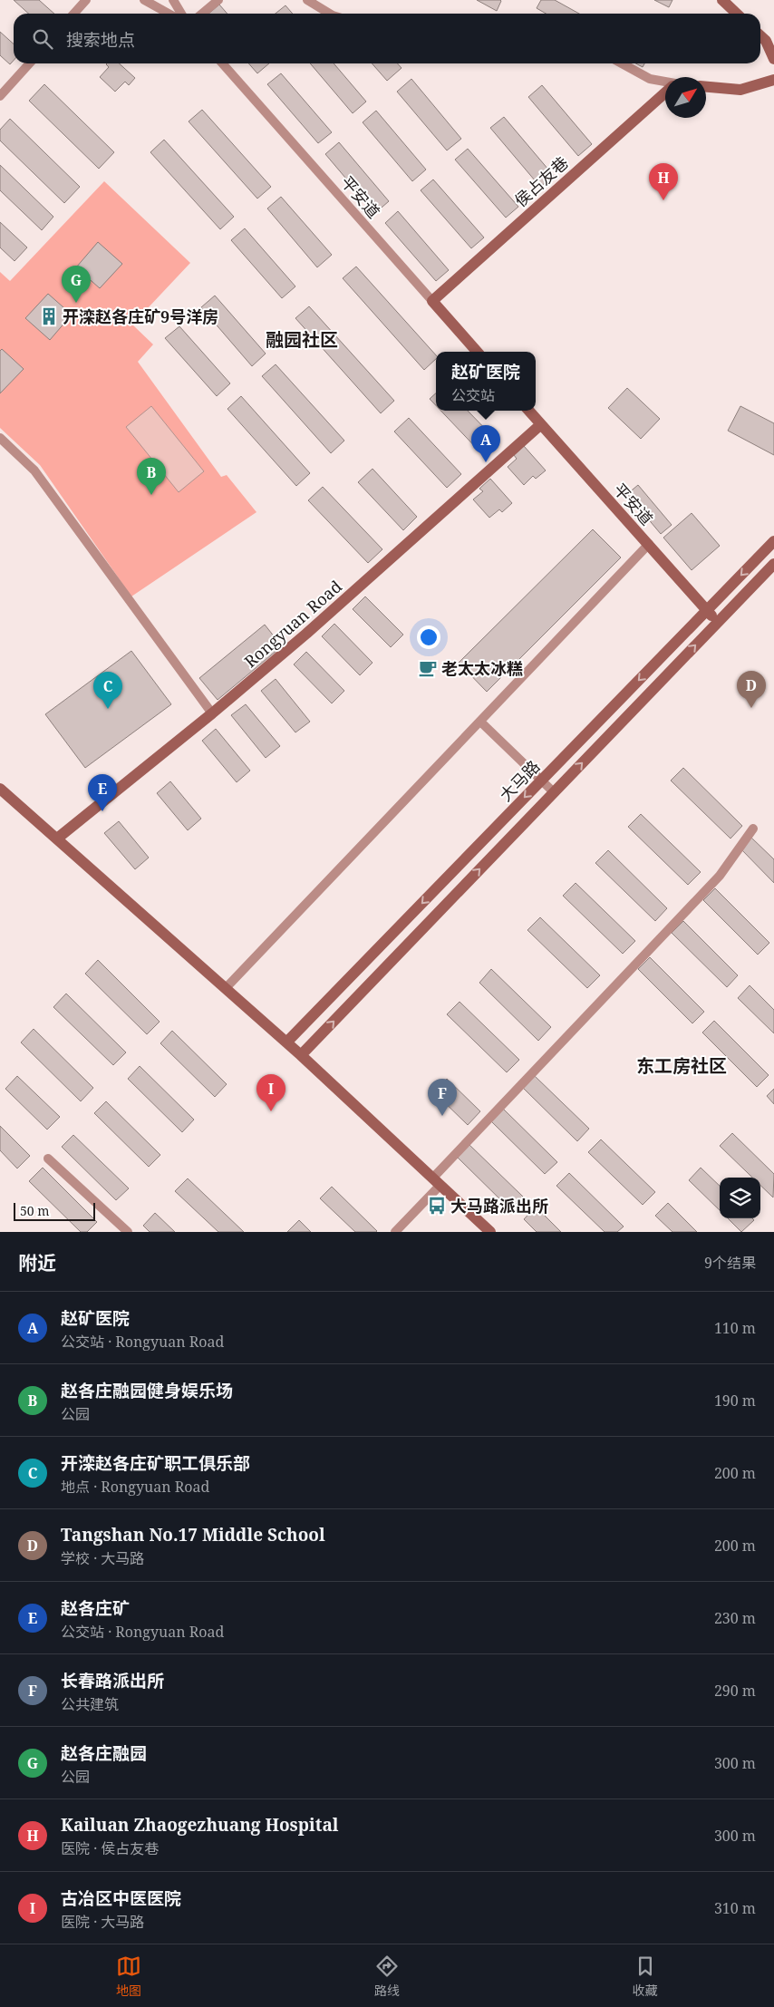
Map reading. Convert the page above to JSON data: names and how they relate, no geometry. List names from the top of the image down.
{
  "streets": {
    "street": [
      "侯占友巷",
      "平安道",
      "Rongyuan Road",
      "大马路"
    ]
  },
  "crossings": [
    ["侯占友巷", "平安道"],
    ["平安道", "Rongyuan Road"],
    ["平安道", "大马路"]
  ],
  "districts": ["融园社区", "东工房社区"],
  "places": {
    "building": ["开滦赵各庄矿9号洋房"],
    "cafe": ["老太太冰糕"],
    "bus stop": ["大马路派出所"]
  },
  "scale_bar": "50 m",
  "north": "top right",
  "page": {
    "search": "搜索地点",
    "pins": [
      "H",
      "G",
      "A",
      "B",
      "D",
      "C",
      "E",
      "I",
      "F"
    ],
    "popup": ["赵矿医院", "公交站"],
    "scale": "50 m",
    "heading": ["附近", "9个结果"],
    "list": [
      {
        "mark": "A",
        "name": "赵矿医院",
        "note": "公交站 · Rongyuan Road",
        "value": "110 m"
      },
      {
        "mark": "B",
        "name": "赵各庄融园健身娱乐场",
        "note": "公园",
        "value": "190 m"
      },
      {
        "mark": "C",
        "name": "开滦赵各庄矿职工俱乐部",
        "note": "地点 · Rongyuan Road",
        "value": "200 m"
      },
      {
        "mark": "D",
        "name": "Tangshan No.17 Middle School",
        "note": "学校 · 大马路",
        "value": "200 m"
      },
      {
        "mark": "E",
        "name": "赵各庄矿",
        "note": "公交站 · Rongyuan Road",
        "value": "230 m"
      },
      {
        "mark": "F",
        "name": "长春路派出所",
        "note": "公共建筑",
        "value": "290 m"
      },
      {
        "mark": "G",
        "name": "赵各庄融园",
        "note": "公园",
        "value": "300 m"
      },
      {
        "mark": "H",
        "name": "Kailuan Zhaogezhuang Hospital",
        "note": "医院 · 侯占友巷",
        "value": "300 m"
      },
      {
        "mark": "I",
        "name": "古冶区中医医院",
        "note": "医院 · 大马路",
        "value": "310 m"
      }
    ],
    "nav": ["地图", "路线", "收藏"]
  }
}
